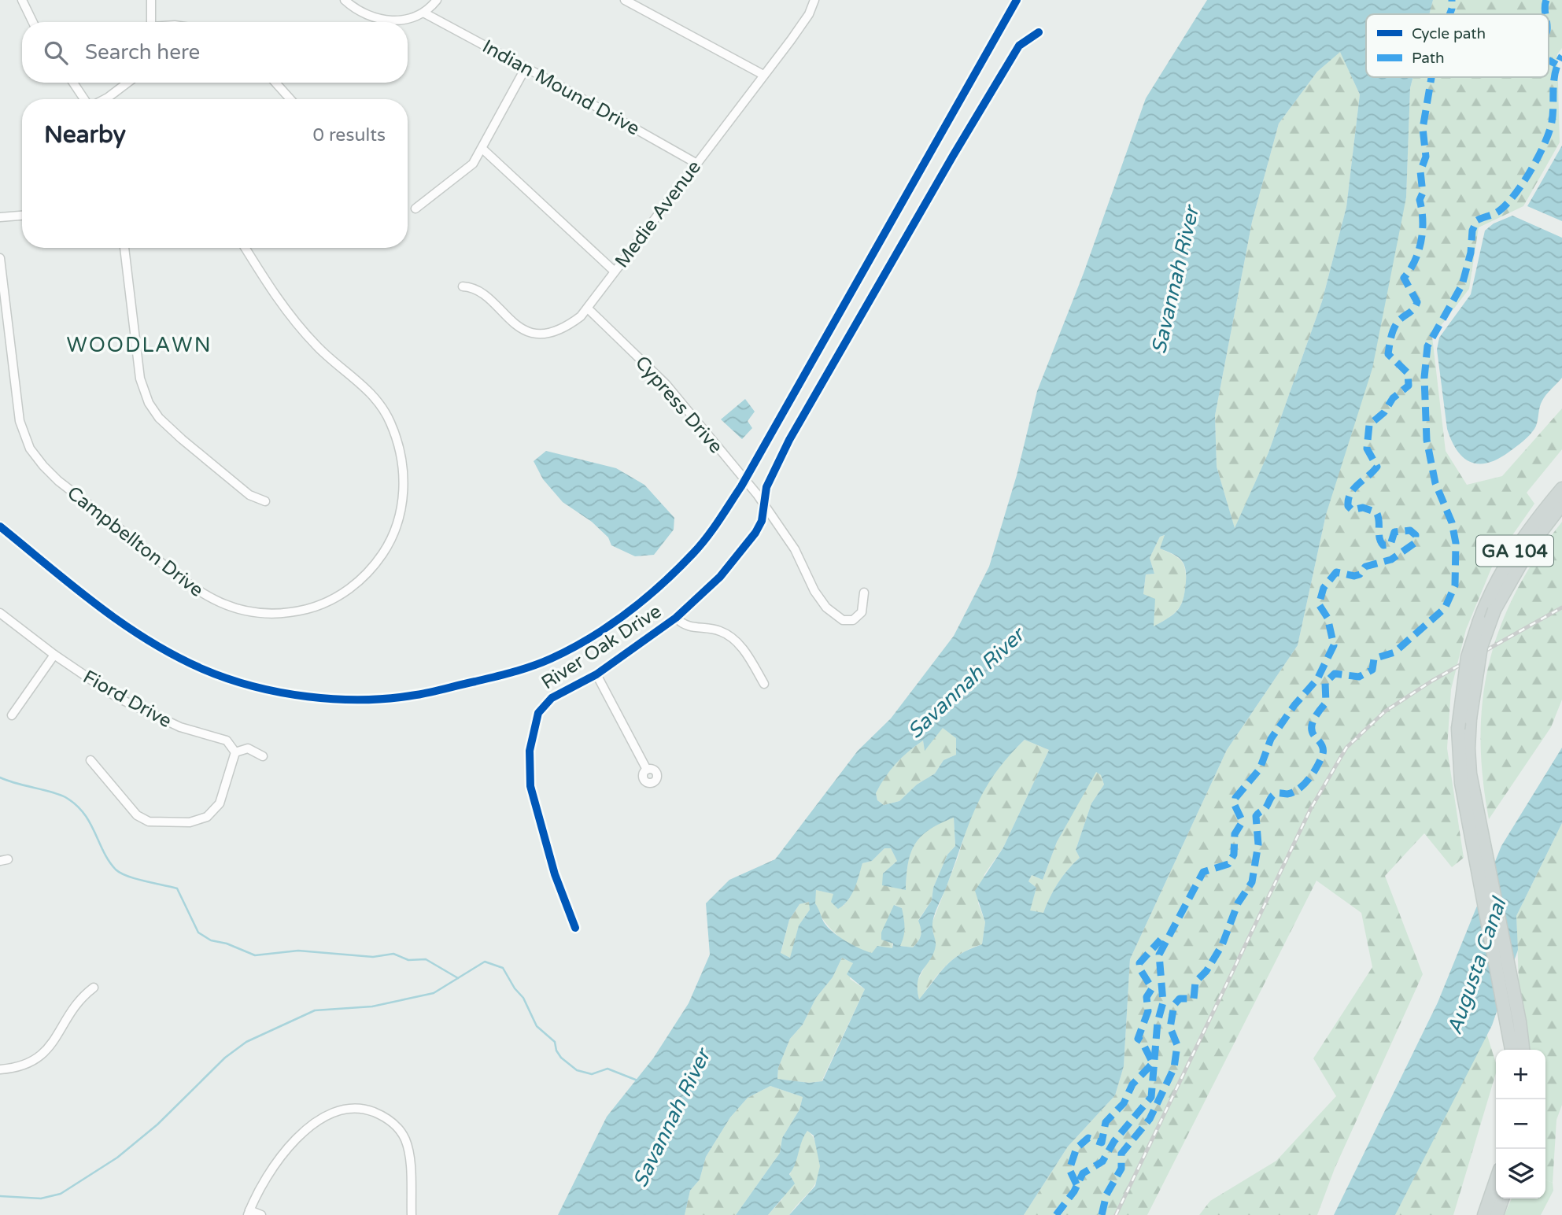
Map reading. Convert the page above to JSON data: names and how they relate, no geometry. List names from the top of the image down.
{
  "streets": {
    "main road": ["GA 104"],
    "street": [
      "Indian Mound Drive",
      "Medie Avenue",
      "Cypress Drive",
      "Campbellton Drive",
      "River Oak Drive",
      "Fiord Drive"
    ]
  },
  "crossings": [
    ["Indian Mound Drive", "Medie Avenue"],
    ["Medie Avenue", "Cypress Drive"],
    ["Cypress Drive", "River Oak Drive"]
  ],
  "districts": ["WOODLAWN"],
  "water": ["Savannah River", "Augusta Canal"],
  "legend": ["Cycle path", "Path"],
  "page": {
    "search": "Search here",
    "heading": ["Nearby", "0 results"],
    "map_buttons": ["+", "−"]
  }
}
